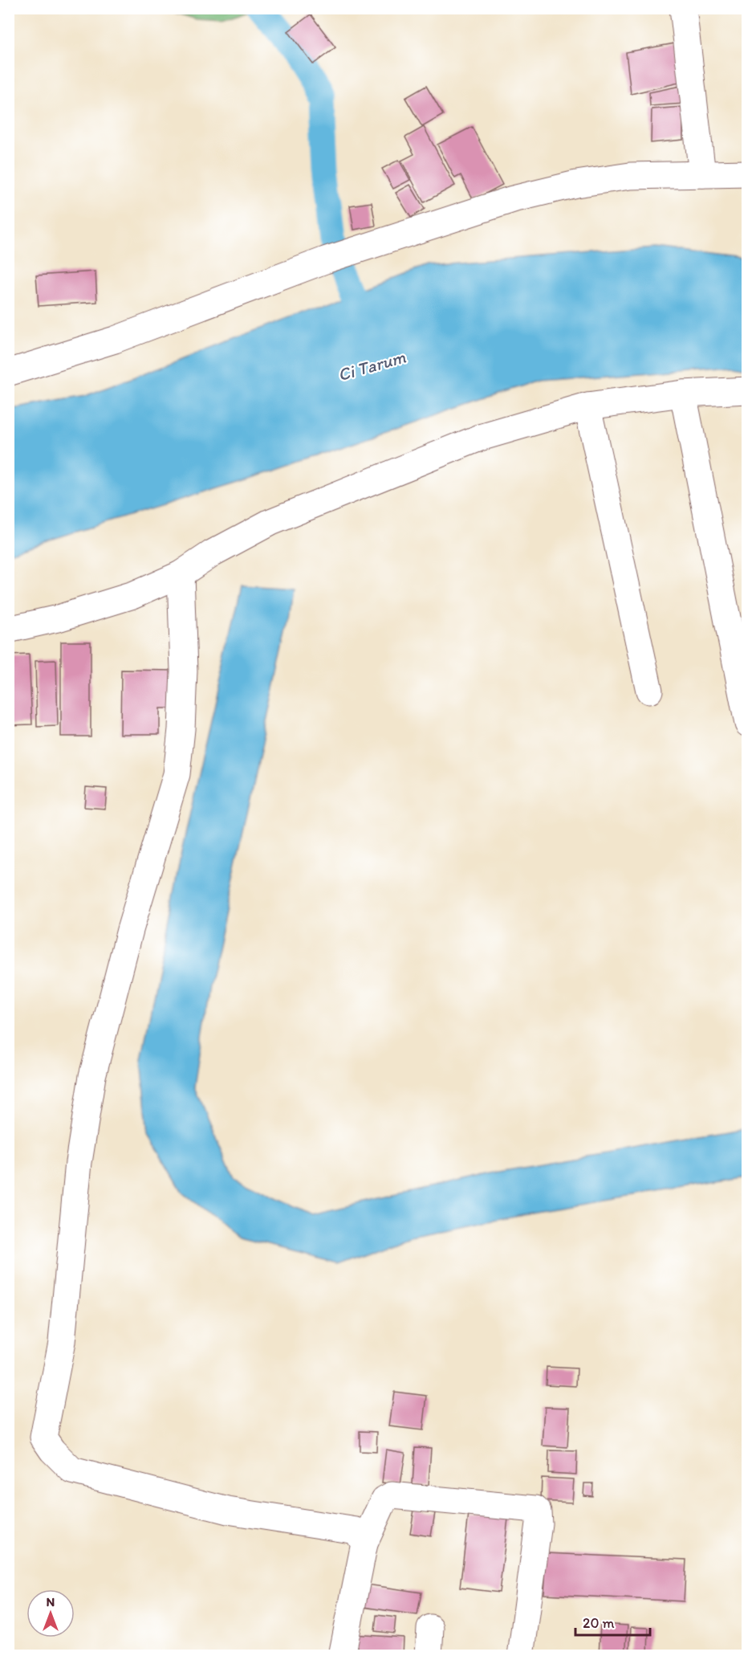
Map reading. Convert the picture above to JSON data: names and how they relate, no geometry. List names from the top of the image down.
{
  "water": ["Ci Tarum"],
  "scale_bar": "20 m",
  "north": "top"
}
